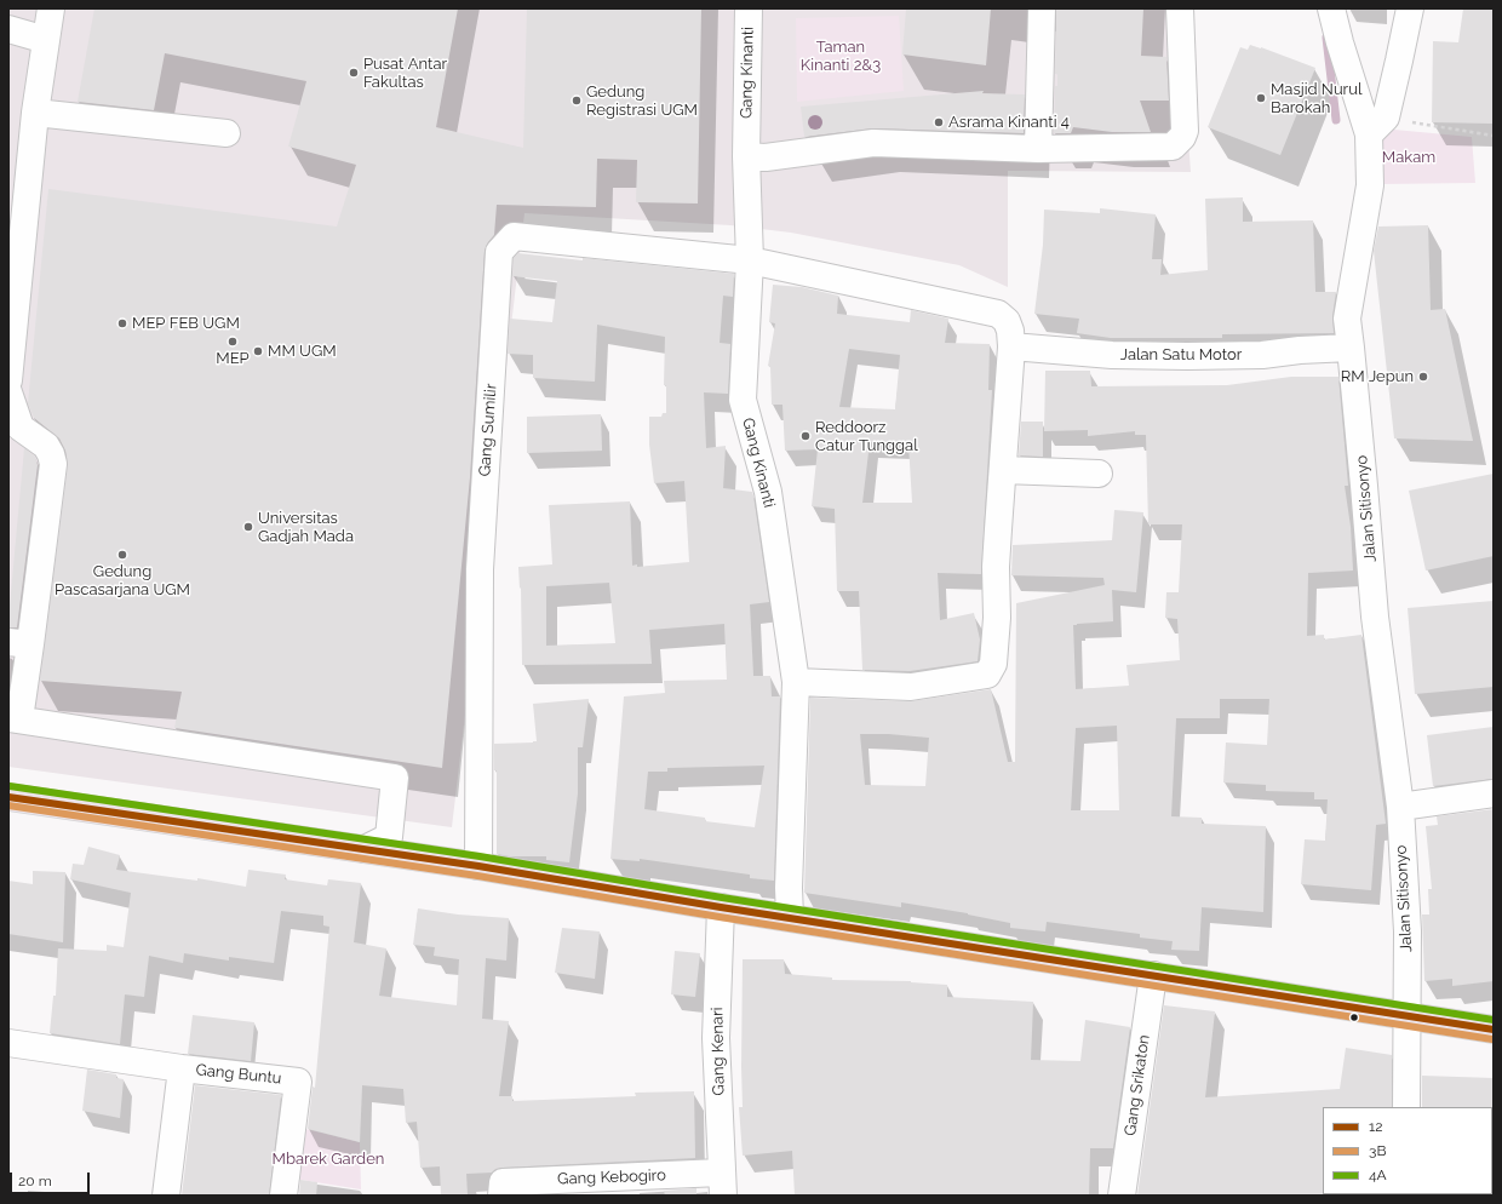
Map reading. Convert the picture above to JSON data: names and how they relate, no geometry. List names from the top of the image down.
{
  "streets": {
    "street": [
      "Gang Kinanti",
      "Jalan Satu Motor",
      "Gang Sumilir",
      "Jalan Sitisonyo",
      "Gang Kenari",
      "Gang Buntu",
      "Gang Srikaton",
      "Gang Kebogiro"
    ]
  },
  "crossings": [
    ["Gang Kinanti", "Gang Sumilir"],
    ["Jalan Satu Motor", "Jalan Sitisonyo"],
    ["Gang Kenari", "Gang Kebogiro"]
  ],
  "parks": ["Taman Kinanti 2&3", "Makam", "Mbarek Garden"],
  "places": [
    "Pusat Antar Fakultas",
    "Masjid Nurul Barokah",
    "Gedung Registrasi UGM",
    "Asrama Kinanti 4",
    "MEP FEB UGM",
    "MEP",
    "MM UGM",
    "RM Jepun",
    "Reddoorz Catur Tunggal",
    "Universitas Gadjah Mada",
    "Gedung Pascasarjana UGM"
  ],
  "lines": ["transit line 4A", "transit line 12", "transit line 3B"],
  "legend": ["12", "3B", "4A"],
  "scale_bar": "20 m"
}
